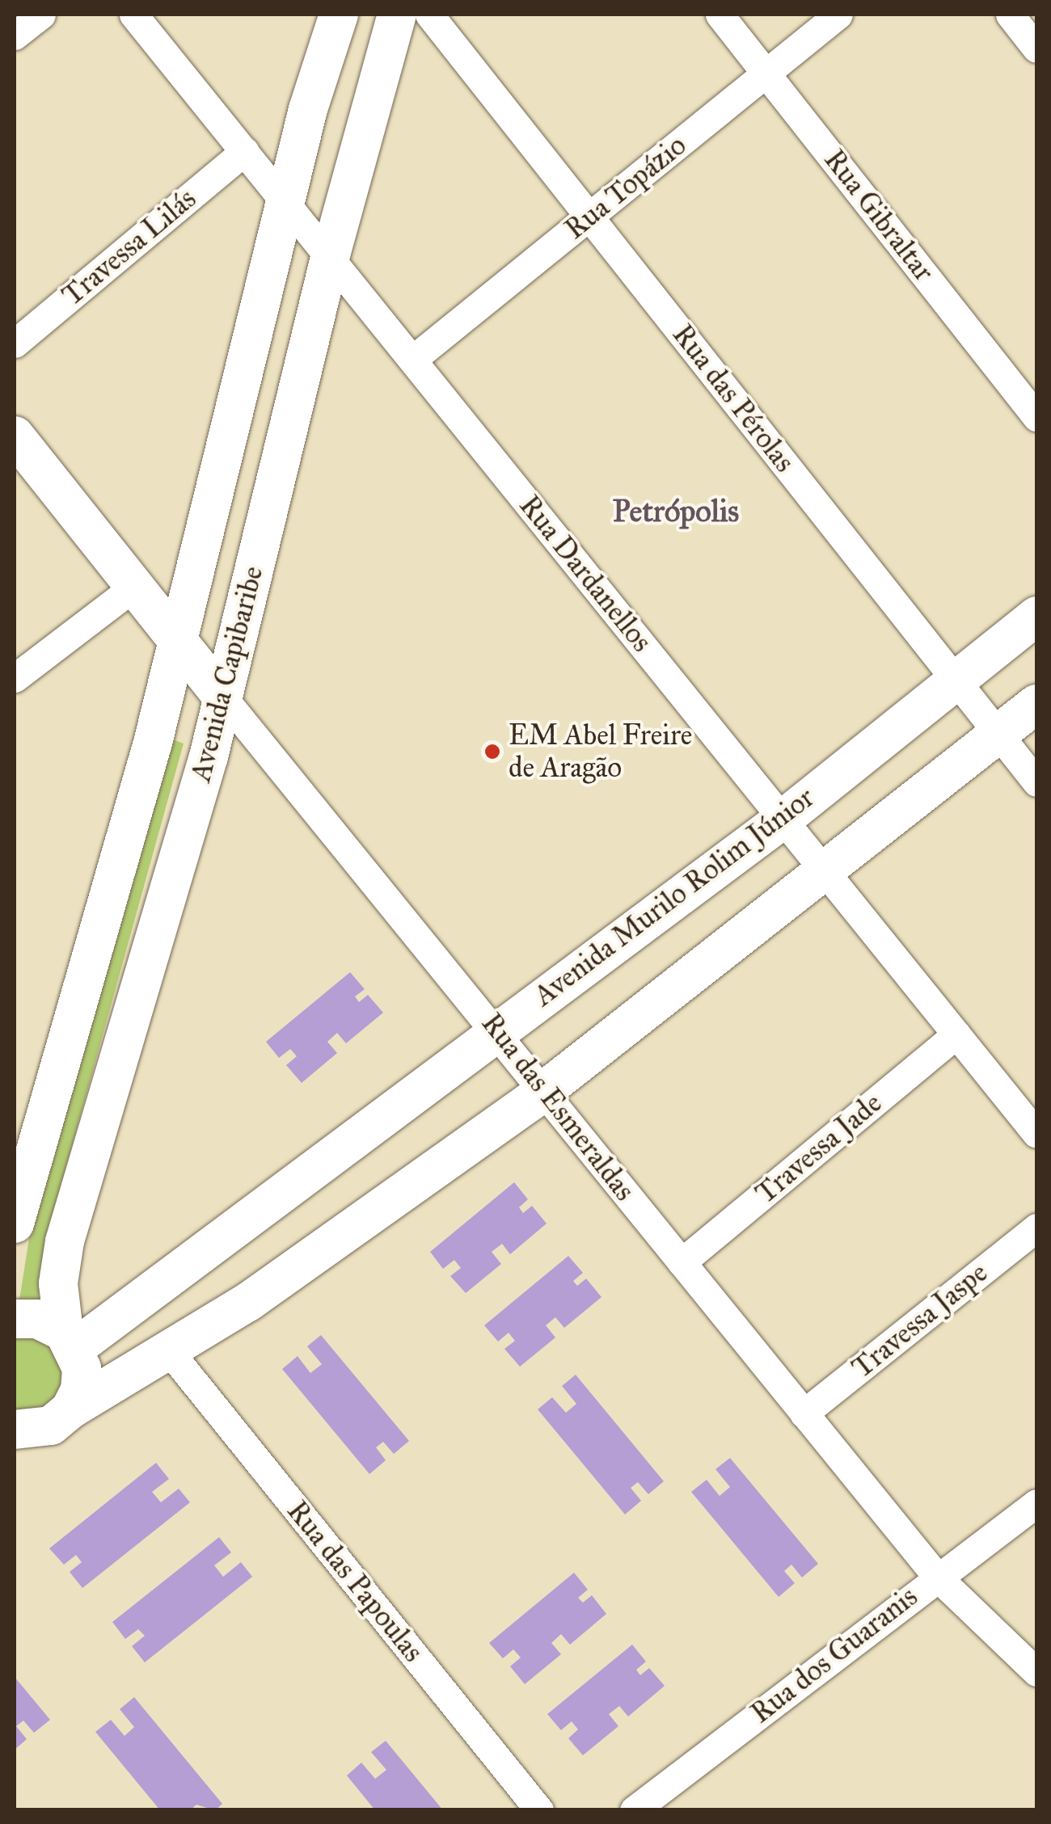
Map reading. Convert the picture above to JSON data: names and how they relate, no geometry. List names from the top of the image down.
{
  "streets": {
    "main road": ["Avenida Capibaribe", "Avenida Murilo Rolim Júnior", "Rua das Esmeraldas"],
    "street": [
      "Rua Topázio",
      "Rua Gibraltar",
      "Travessa Lilás",
      "Rua das Pérolas",
      "Rua Dardanellos",
      "Travessa Jade",
      "Travessa Jaspe",
      "Rua das Papoulas",
      "Rua dos Guaranis"
    ]
  },
  "crossings": [
    ["Rua Topázio", "Rua Gibraltar"],
    ["Rua Topázio", "Rua das Pérolas"],
    ["Rua Topázio", "Rua Dardanellos"],
    ["Travessa Lilás", "Rua Dardanellos"],
    ["Rua das Pérolas", "Avenida Murilo Rolim Júnior"],
    ["Rua Dardanellos", "Avenida Capibaribe"],
    ["Rua Dardanellos", "Avenida Murilo Rolim Júnior"],
    ["Rua Dardanellos", "Travessa Jade"],
    ["Avenida Capibaribe", "Avenida Murilo Rolim Júnior"],
    ["Avenida Capibaribe", "Rua das Esmeraldas"],
    ["Avenida Murilo Rolim Júnior", "Rua das Esmeraldas"],
    ["Rua das Esmeraldas", "Travessa Jade"],
    ["Rua das Esmeraldas", "Travessa Jaspe"],
    ["Rua das Esmeraldas", "Rua dos Guaranis"]
  ],
  "districts": ["Petrópolis"],
  "places": ["EM Abel Freire de Aragão"]
}
